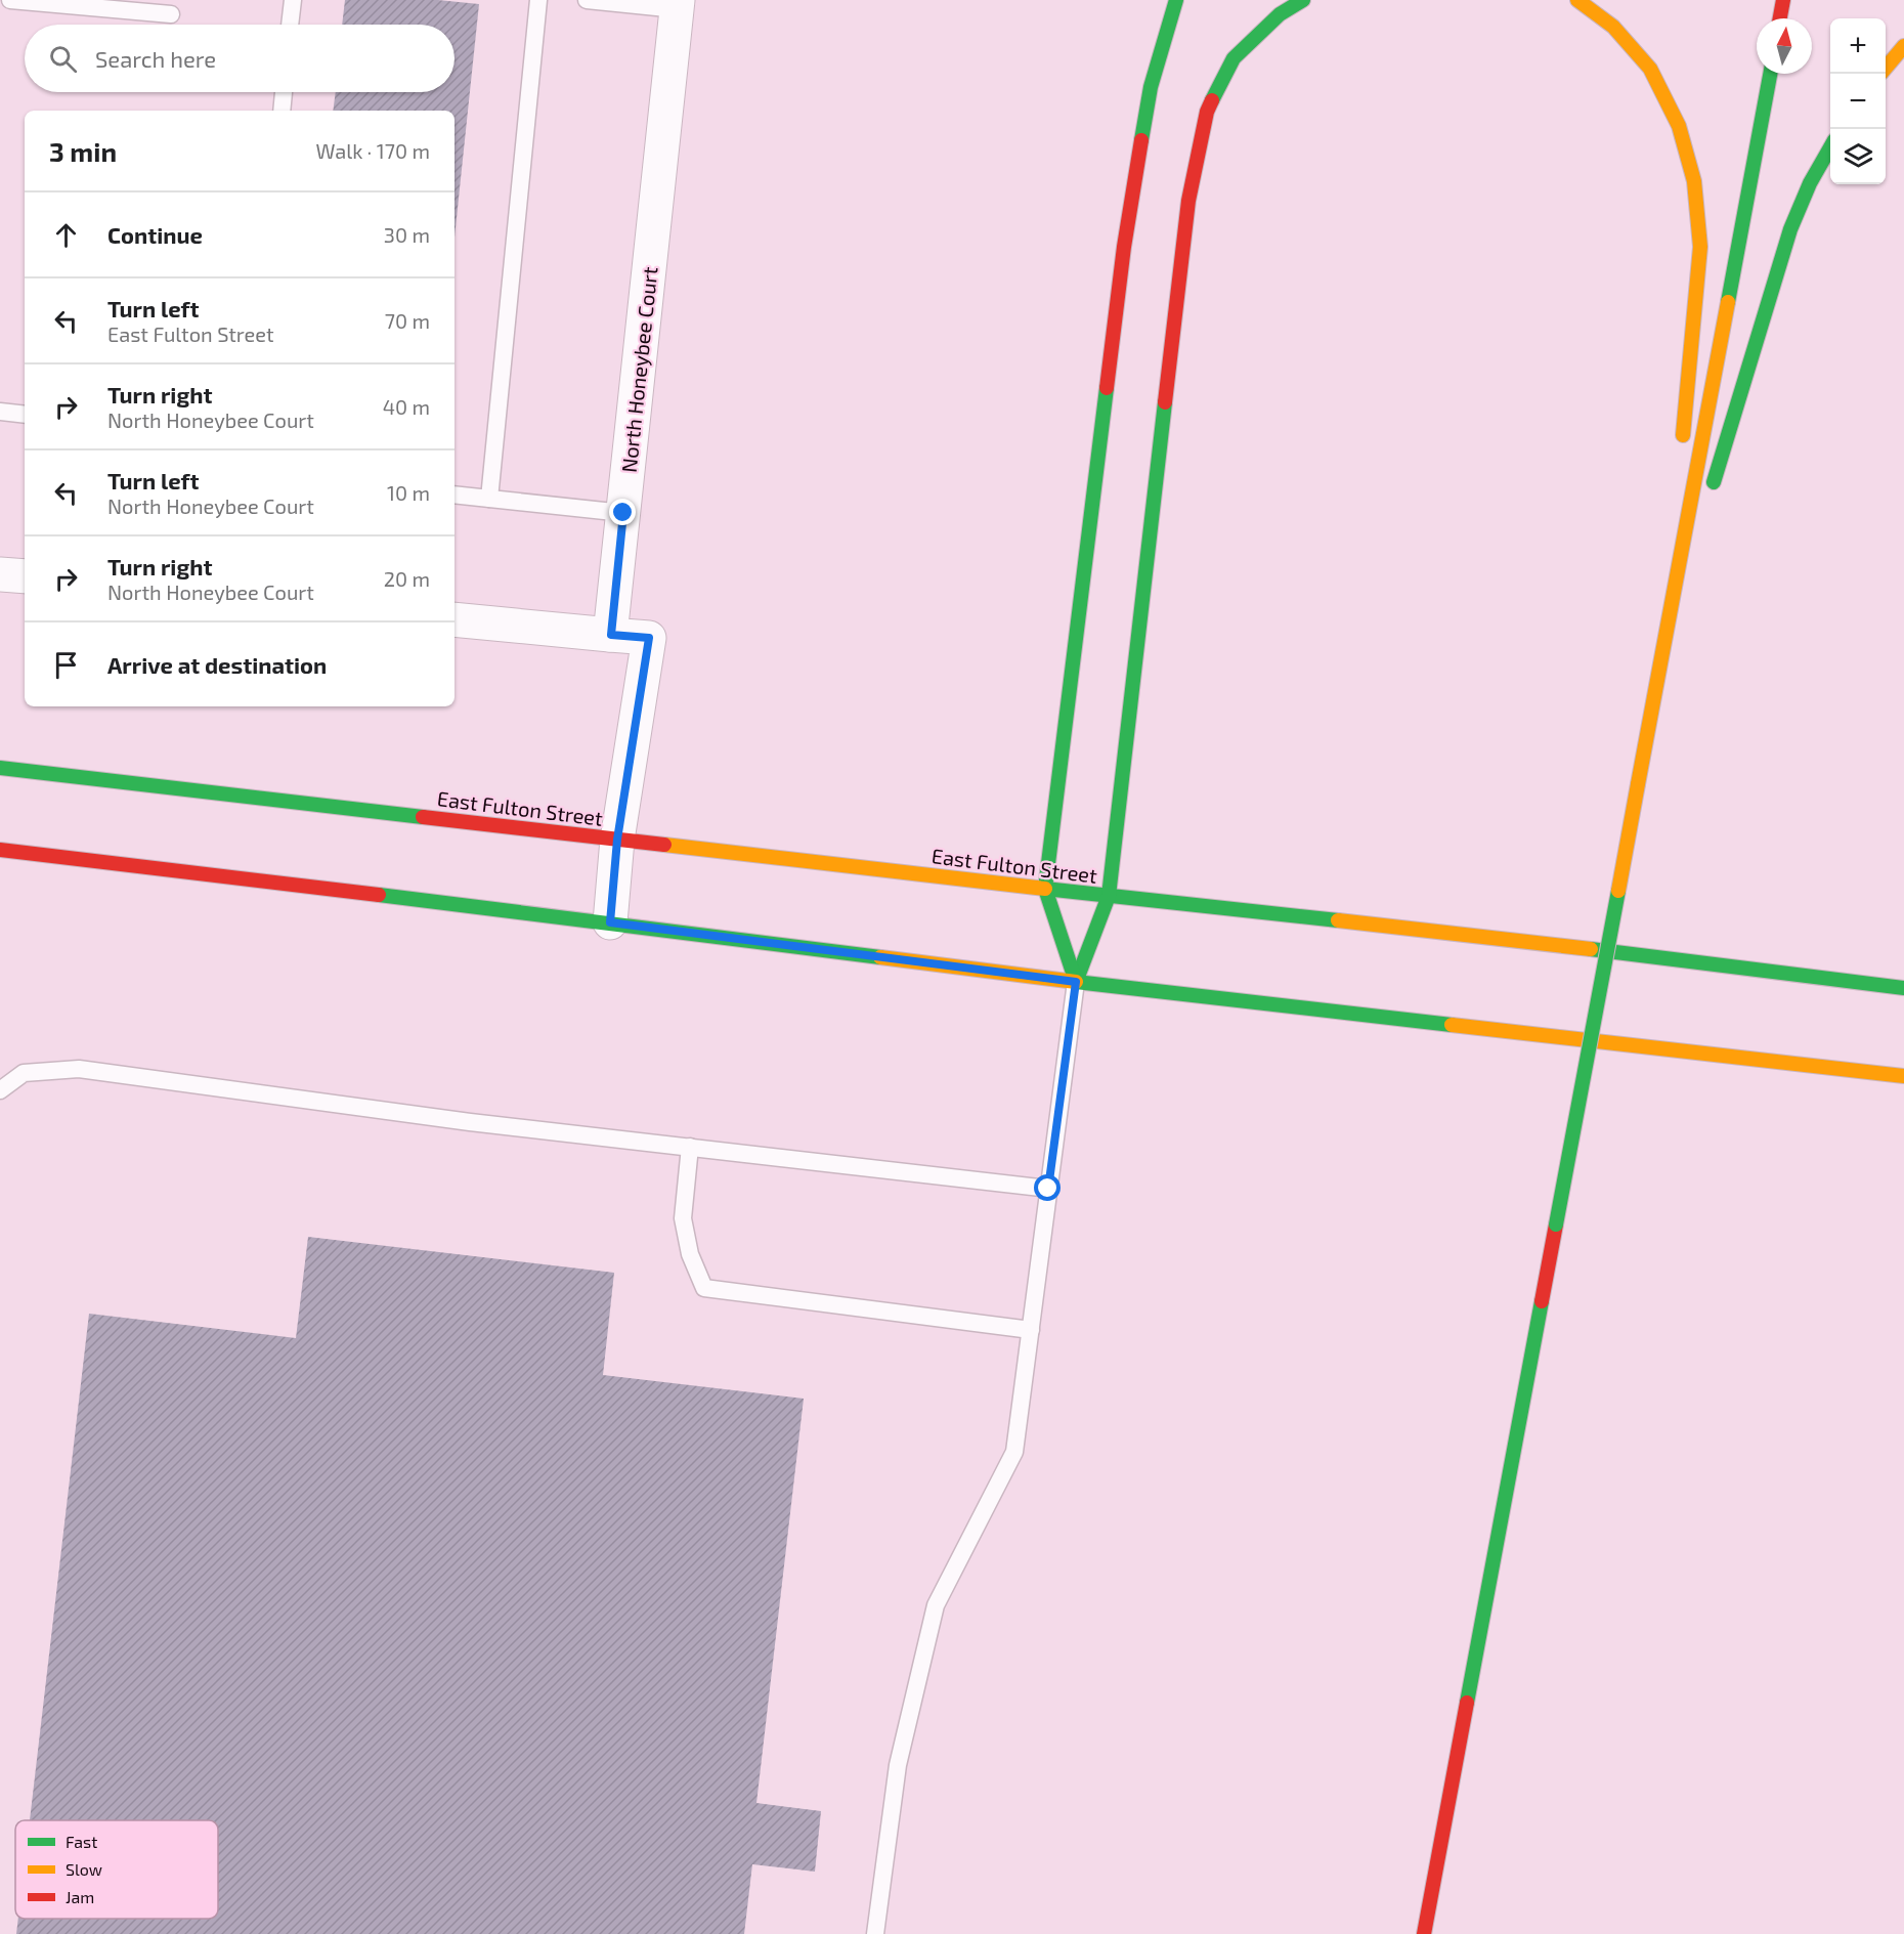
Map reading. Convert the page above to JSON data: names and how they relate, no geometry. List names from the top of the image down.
{
  "streets": {
    "main road": ["East Fulton Street"],
    "street": ["North Honeybee Court"]
  },
  "legend": ["Fast", "Slow", "Jam"],
  "north": "top",
  "page": {
    "map_buttons": ["+", "−"],
    "search": "Search here",
    "heading": ["3 min", "Walk · 170 m"],
    "list": [
      ["Continue", "30 m"],
      ["Turn left", "East Fulton Street", "70 m"],
      ["Turn right", "North Honeybee Court", "40 m"],
      ["Turn left", "North Honeybee Court", "10 m"],
      ["Turn right", "North Honeybee Court", "20 m"],
      "Arrive at destination"
    ]
  }
}
